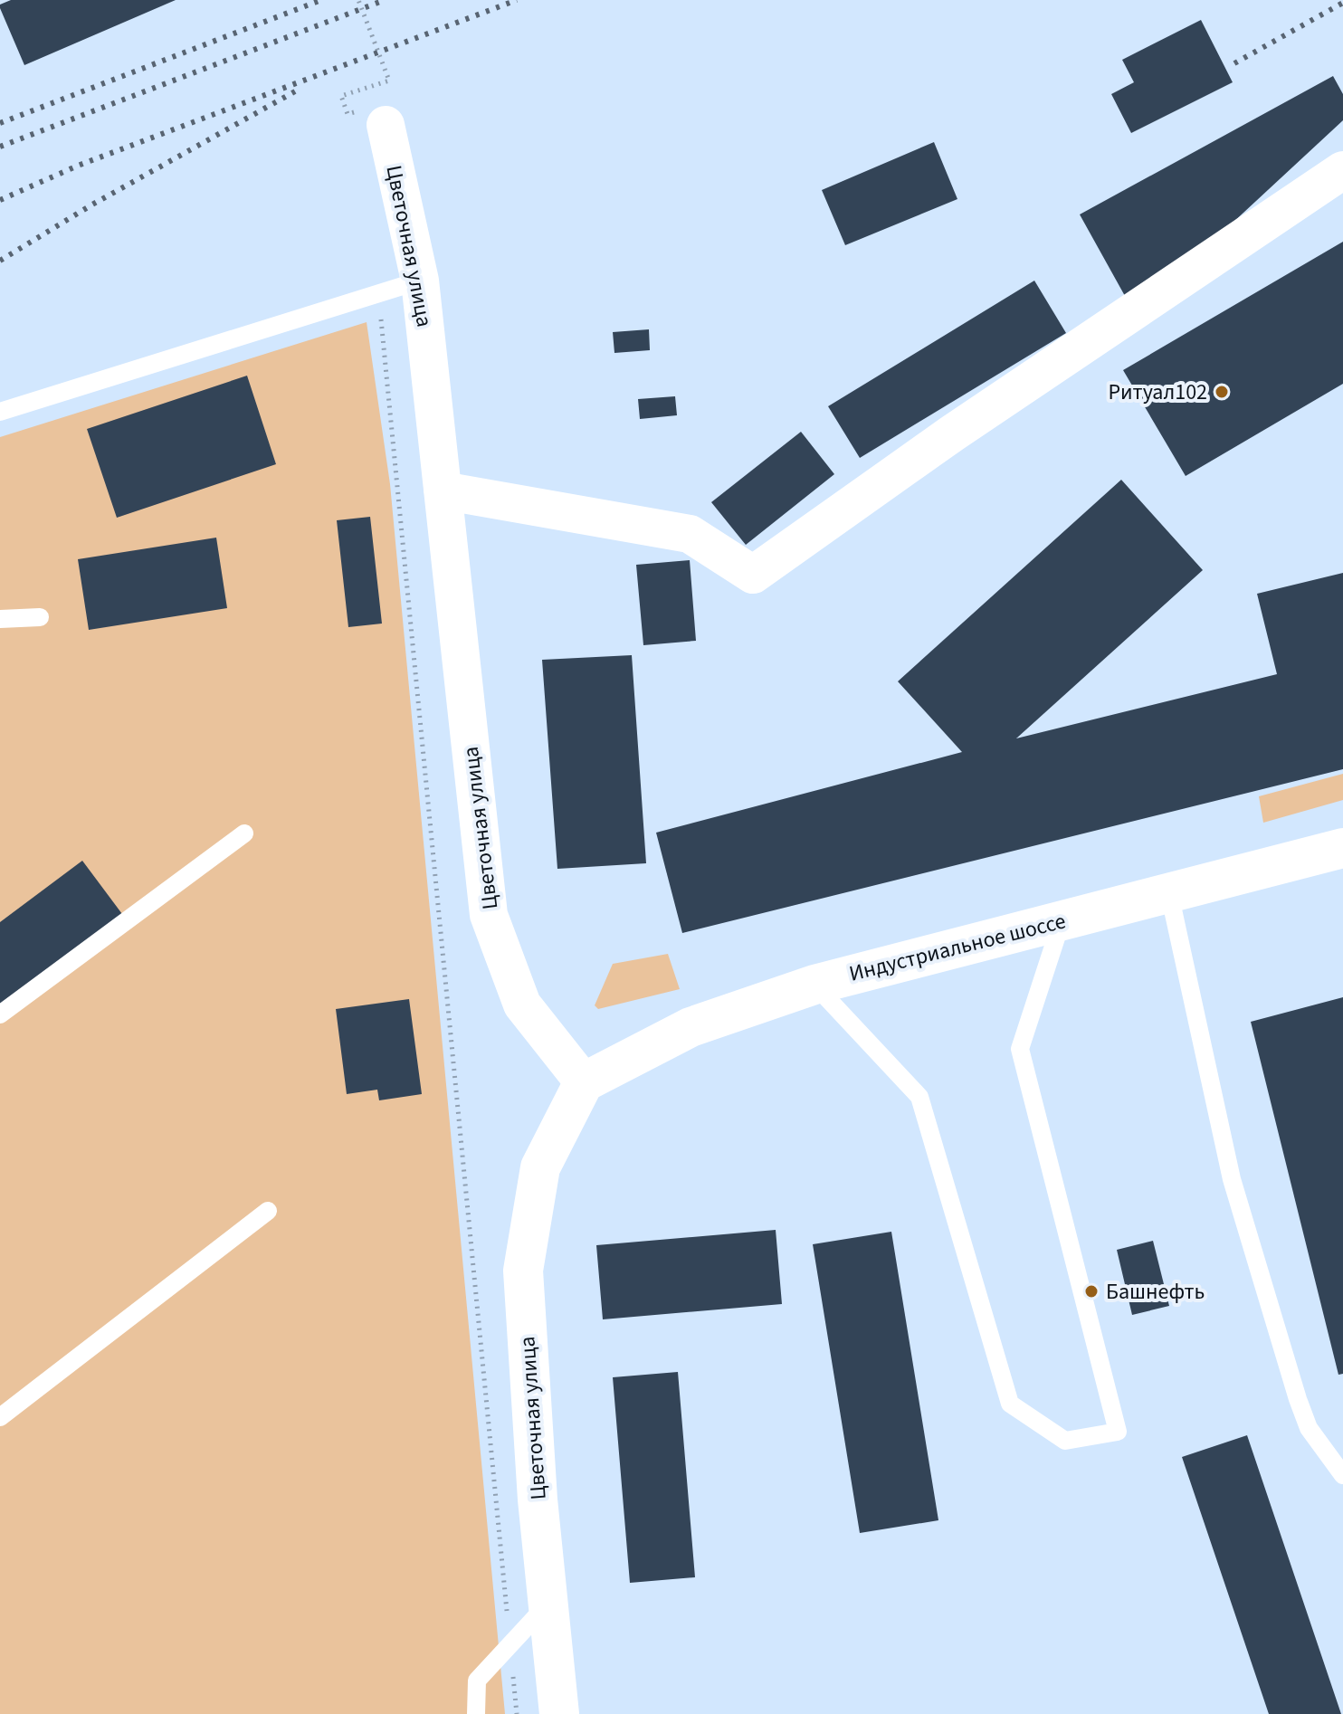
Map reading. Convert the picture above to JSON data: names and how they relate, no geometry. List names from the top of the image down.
{
  "streets": {
    "street": ["Цветочная улица", "Индустриальное шоссе"]
  },
  "crossings": [
    ["Цветочная улица", "Индустриальное шоссе"]
  ],
  "places": ["Ритуал102", "Башнефть"]
}
